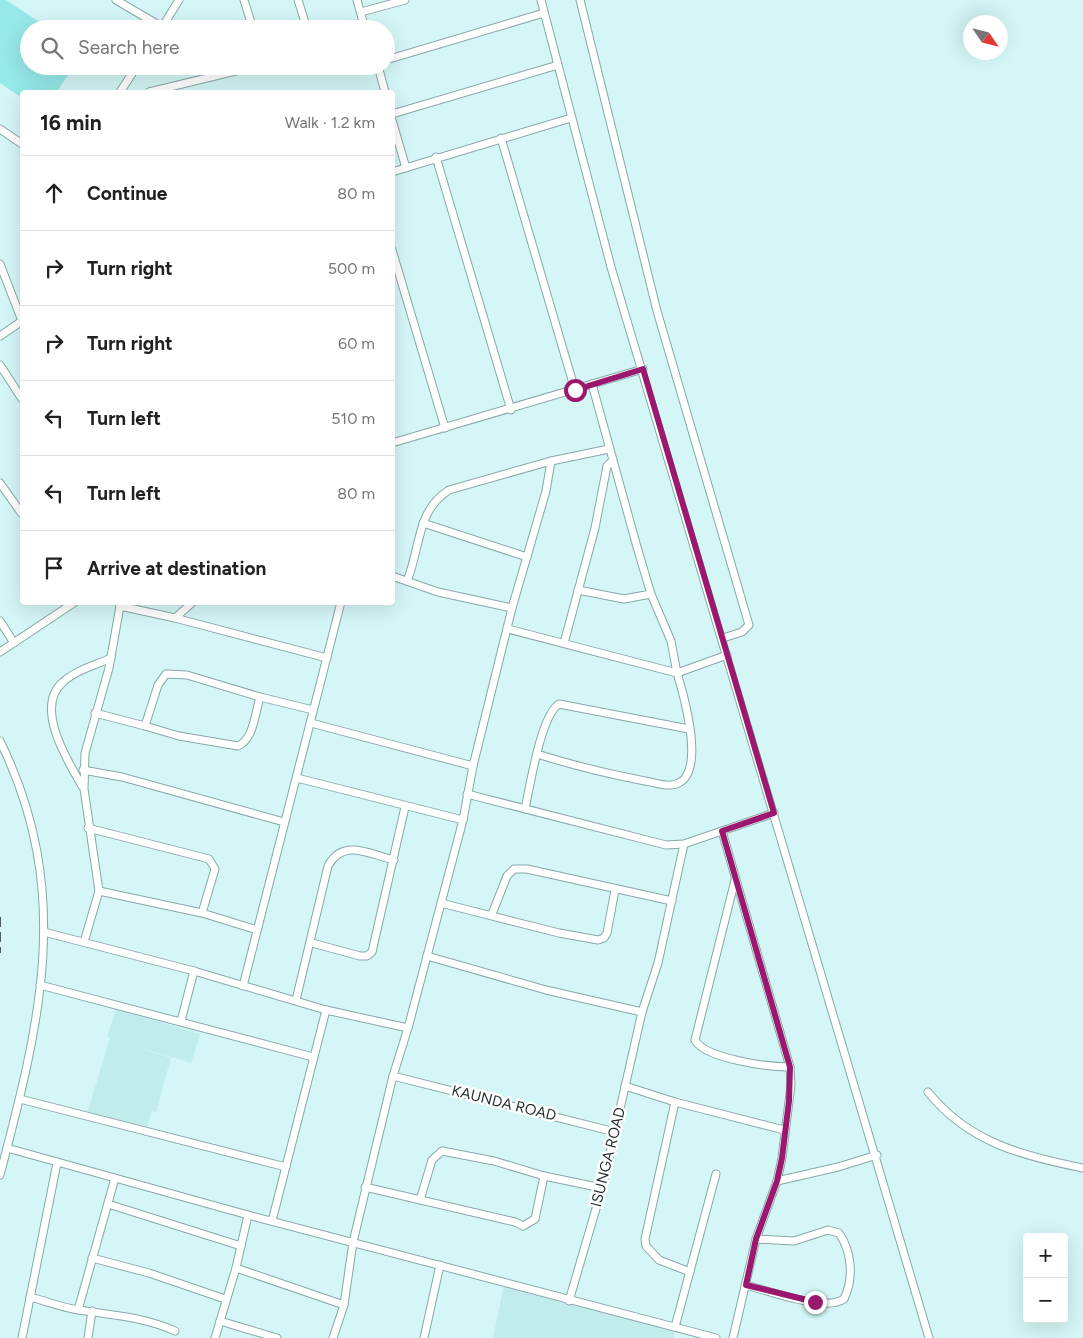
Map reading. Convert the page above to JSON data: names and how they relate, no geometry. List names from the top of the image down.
{
  "streets": {
    "street": ["KAUNDA ROAD", "ISUNGA ROAD"]
  },
  "crossings": [
    ["KAUNDA ROAD", "ISUNGA ROAD"]
  ],
  "north": "bottom right",
  "page": {
    "search": "Search here",
    "heading": ["16 min", "Walk · 1.2 km"],
    "list": [
      ["Continue", "80 m"],
      ["Turn right", "500 m"],
      ["Turn right", "60 m"],
      ["Turn left", "510 m"],
      ["Turn left", "80 m"],
      "Arrive at destination"
    ],
    "map_buttons": ["+", "−"]
  }
}
